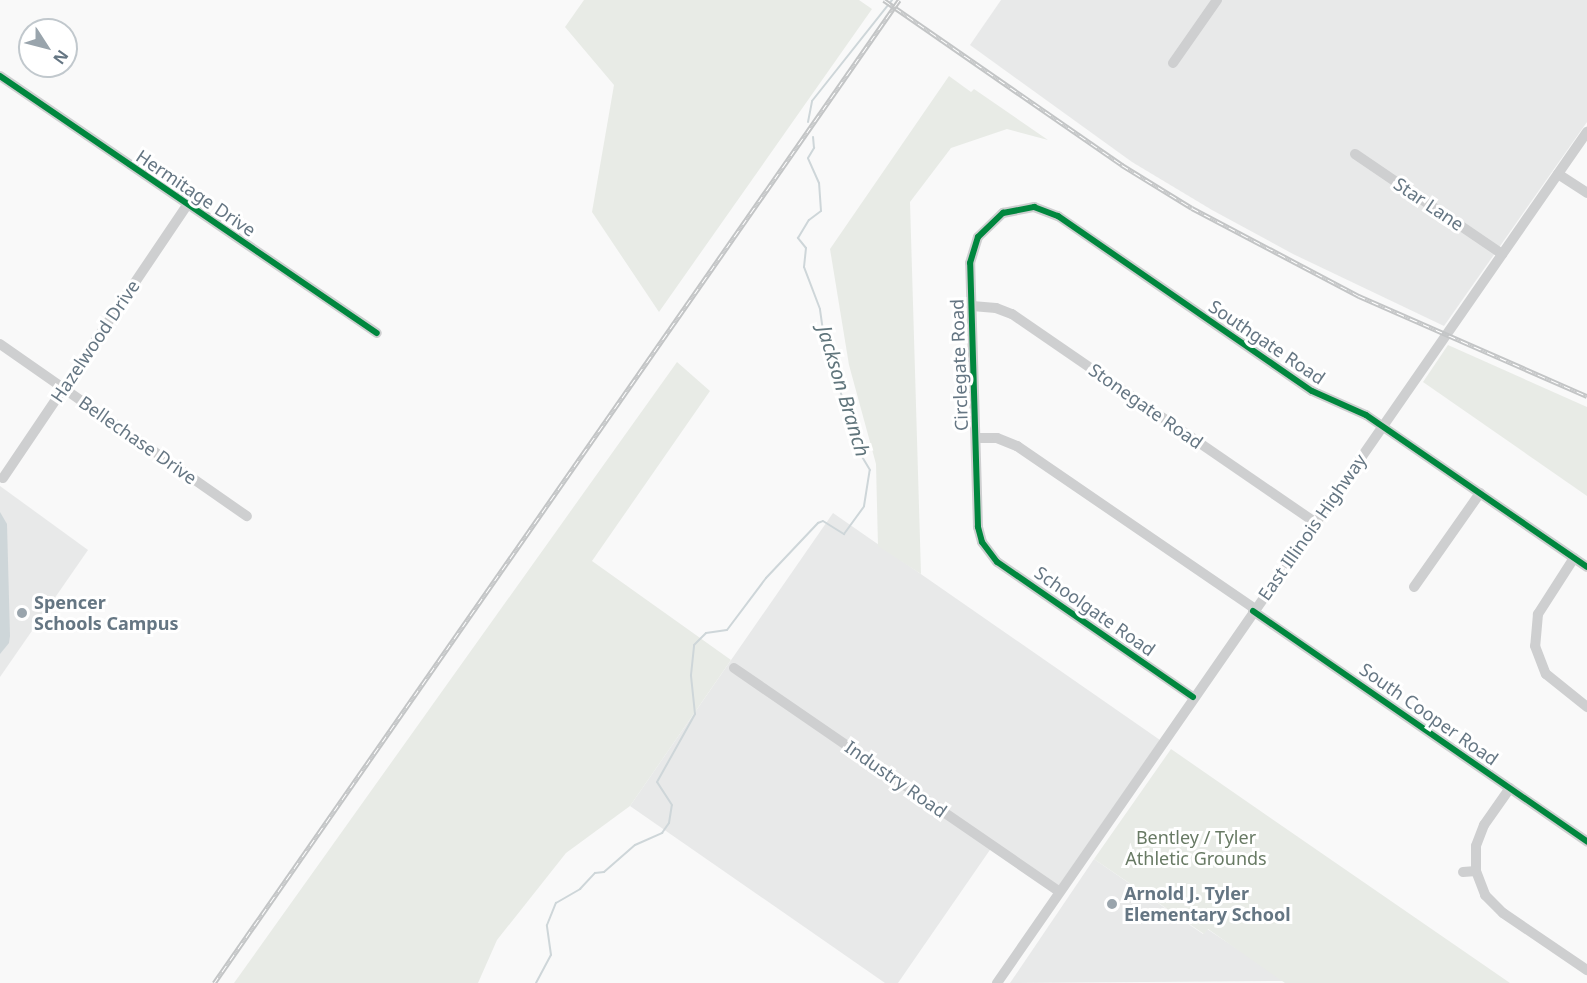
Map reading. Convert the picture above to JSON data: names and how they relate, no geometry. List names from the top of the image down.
{
  "streets": {
    "street": [
      "Hermitage Drive",
      "Star Lane",
      "Hazelwood Drive",
      "Southgate Road",
      "Circlegate Road",
      "Stonegate Road",
      "Bellechase Drive",
      "East Illinois Highway",
      "Schoolgate Road",
      "South Cooper Road",
      "Industry Road"
    ]
  },
  "crossings": [
    ["Hermitage Drive", "Hazelwood Drive"],
    ["Star Lane", "East Illinois Highway"],
    ["Hazelwood Drive", "Bellechase Drive"],
    ["Southgate Road", "Circlegate Road"],
    ["Southgate Road", "East Illinois Highway"],
    ["Circlegate Road", "Stonegate Road"],
    ["Circlegate Road", "Schoolgate Road"],
    ["Circlegate Road", "South Cooper Road"],
    ["Stonegate Road", "East Illinois Highway"],
    ["East Illinois Highway", "Schoolgate Road"],
    ["East Illinois Highway", "South Cooper Road"],
    ["East Illinois Highway", "Industry Road"]
  ],
  "water": ["Jackson Branch"],
  "parks": ["Bentley / Tyler Athletic Grounds"],
  "places": ["Spencer Schools Campus", "Arnold J. Tyler Elementary School"],
  "north": "bottom right"
}
